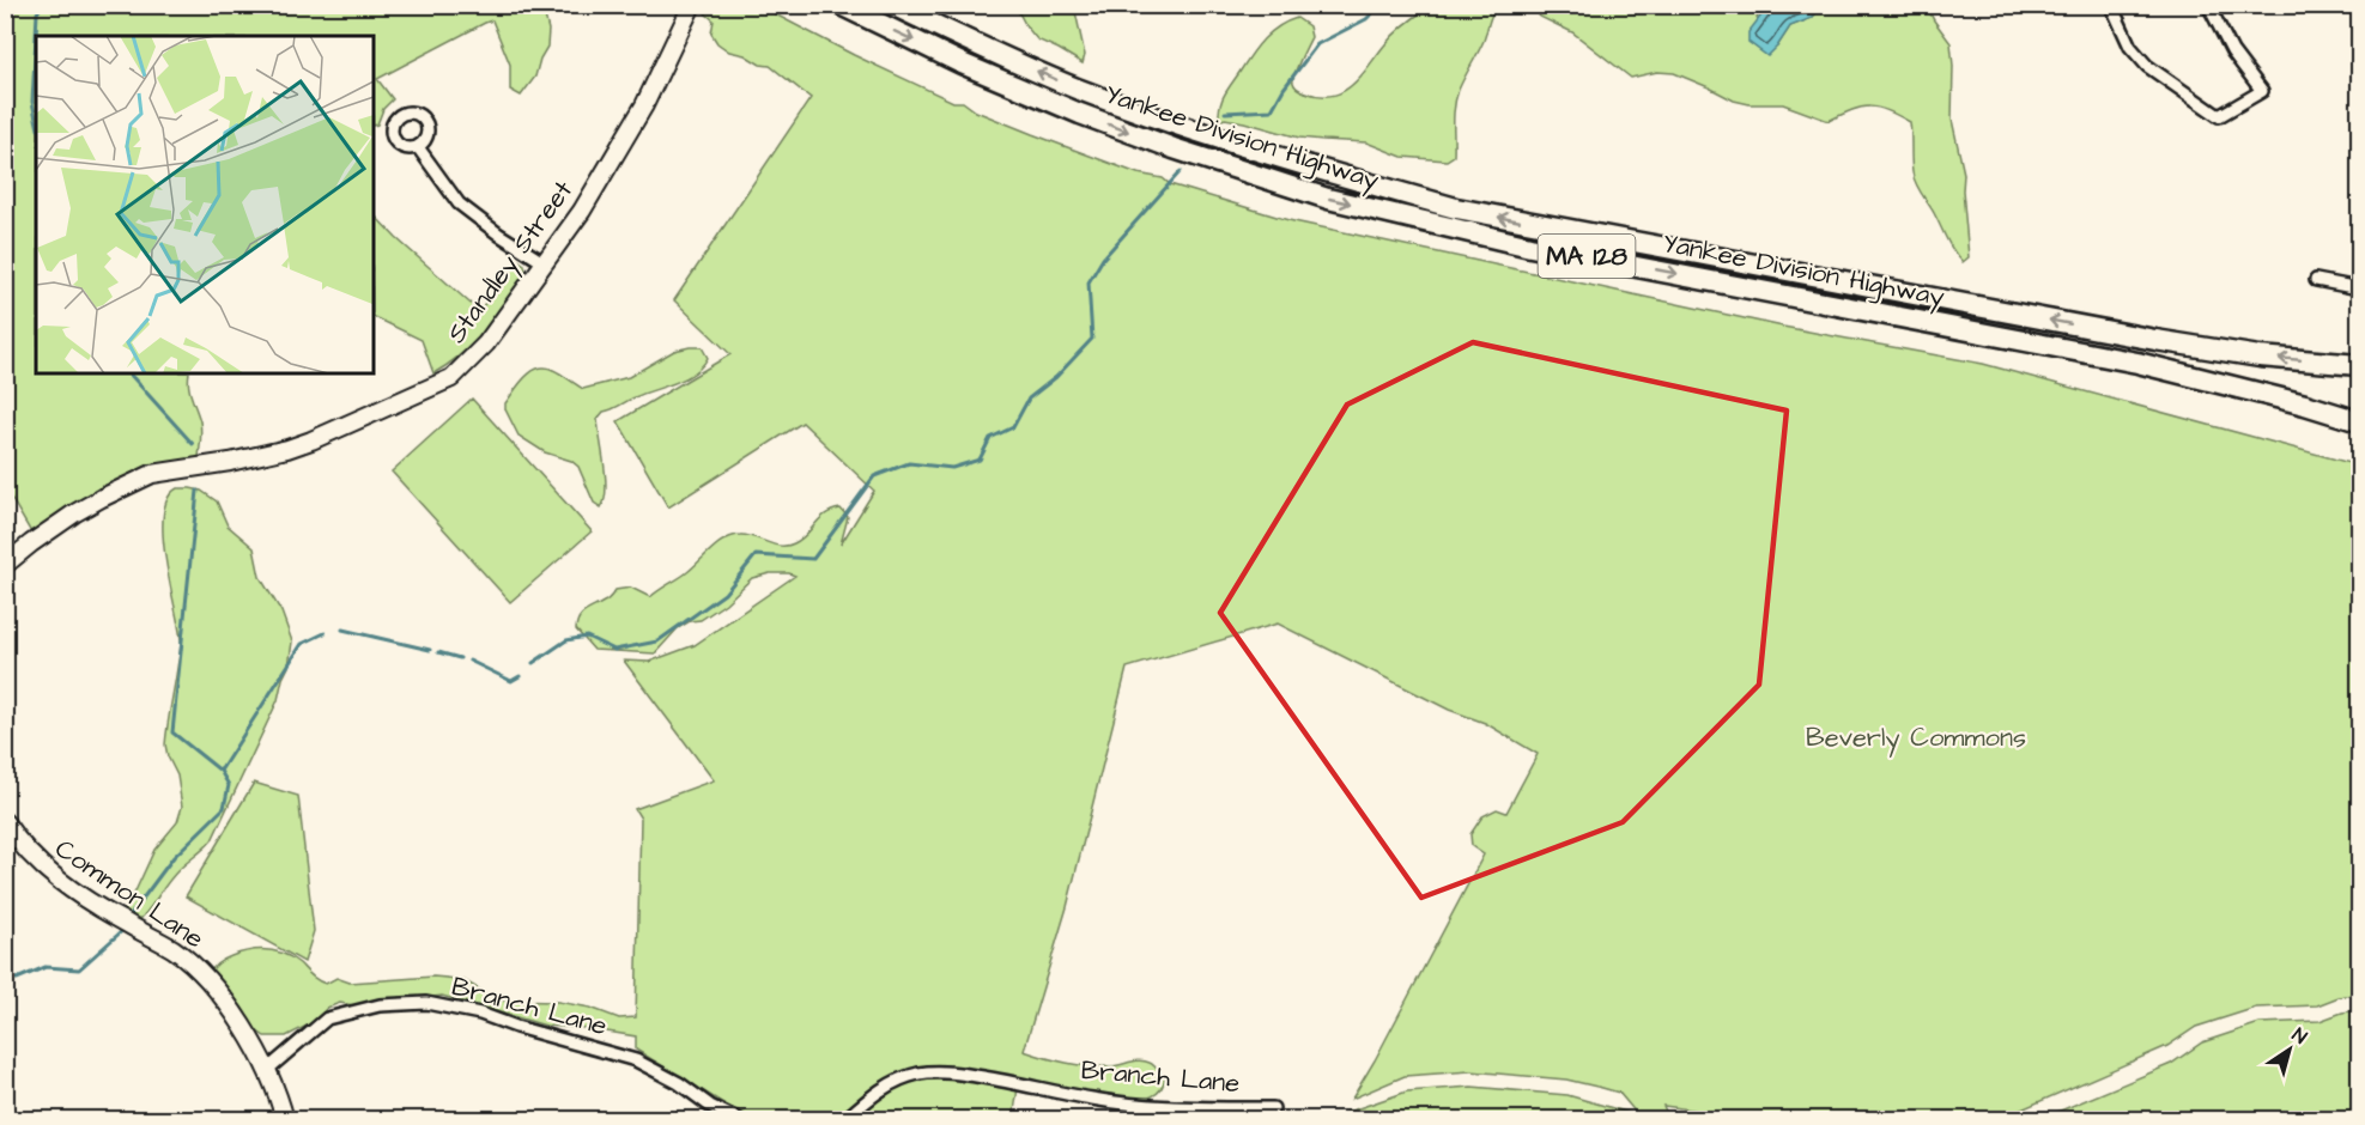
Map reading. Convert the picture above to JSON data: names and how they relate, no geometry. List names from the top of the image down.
{
  "streets": {
    "highway": ["Yankee Division Highway", "MA 128"],
    "street": ["Standley Street", "Common Lane", "Branch Lane"]
  },
  "crossings": [
    ["Common Lane", "Branch Lane"]
  ],
  "parks": ["Beverly Commons"],
  "north": "top right"
}
